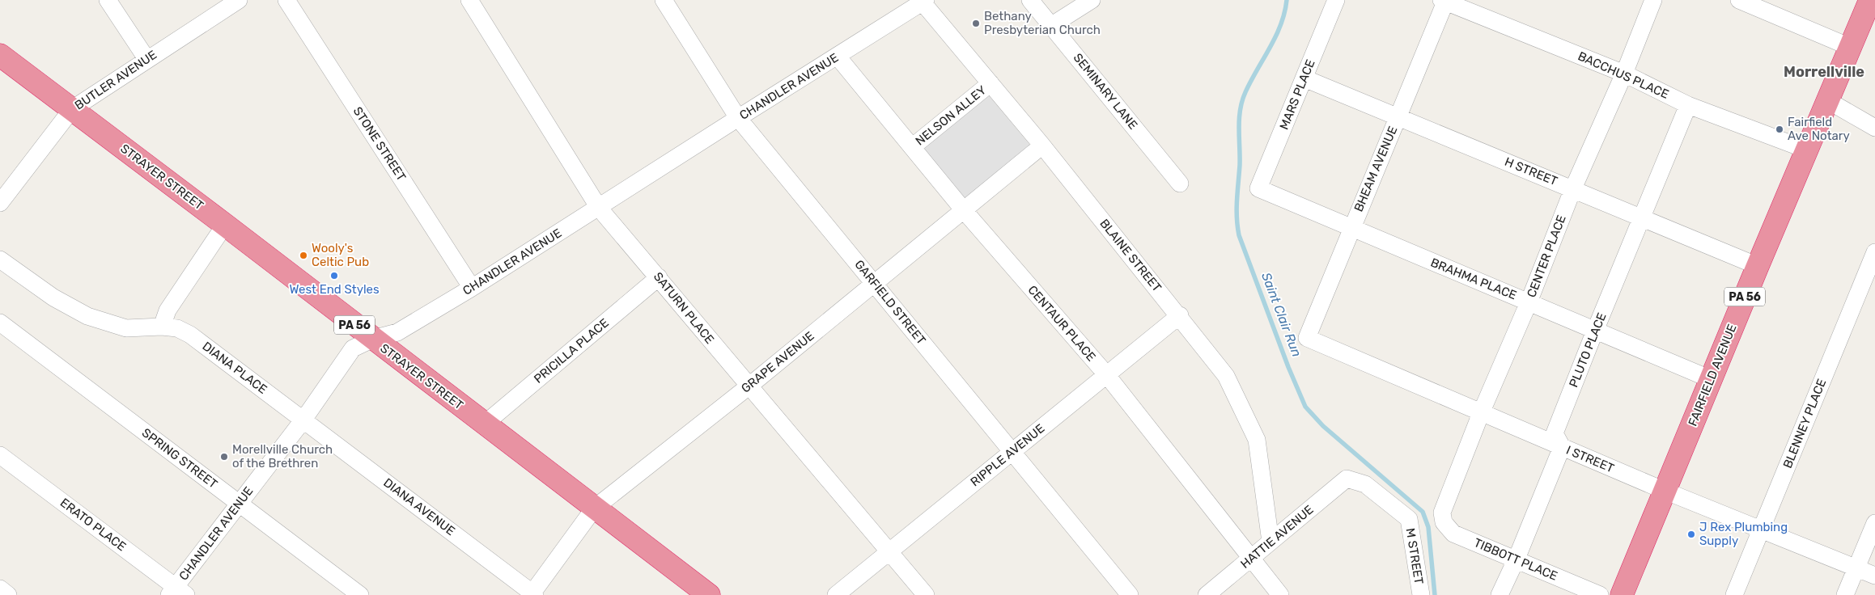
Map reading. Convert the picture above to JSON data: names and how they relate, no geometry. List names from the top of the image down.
{
  "streets": {
    "highway": ["STRAYER STREET", "PA 56", "FAIRFIELD AVENUE"],
    "street": [
      "BACCHUS PLACE",
      "BUTLER AVENUE",
      "CHANDLER AVENUE",
      "SEMINARY LANE",
      "MARS PLACE",
      "NELSON ALLEY",
      "STONE STREET",
      "BHEAM AVENUE",
      "H STREET",
      "BLAINE STREET",
      "CENTER PLACE",
      "BRAHMA PLACE",
      "GARFIELD STREET",
      "SATURN PLACE",
      "CENTAUR PLACE",
      "PLUTO PLACE",
      "PRICILLA PLACE",
      "GRAPE AVENUE",
      "DIANA PLACE",
      "BLENNEY PLACE",
      "RIPPLE AVENUE",
      "SPRING STREET",
      "I STREET",
      "DIANA AVENUE",
      "ERATO PLACE",
      "HATTIE AVENUE",
      "M STREET",
      "TIBBOTT PLACE"
    ]
  },
  "crossings": [
    ["BACCHUS PLACE", "BHEAM AVENUE"],
    ["BACCHUS PLACE", "CENTER PLACE"],
    ["BACCHUS PLACE", "PLUTO PLACE"],
    ["BACCHUS PLACE", "FAIRFIELD AVENUE"],
    ["BUTLER AVENUE", "STRAYER STREET"],
    ["CHANDLER AVENUE", "STONE STREET"],
    ["CHANDLER AVENUE", "STRAYER STREET"],
    ["CHANDLER AVENUE", "BLAINE STREET"],
    ["CHANDLER AVENUE", "GARFIELD STREET"],
    ["CHANDLER AVENUE", "SATURN PLACE"],
    ["CHANDLER AVENUE", "CENTAUR PLACE"],
    ["CHANDLER AVENUE", "DIANA PLACE"],
    ["CHANDLER AVENUE", "SPRING STREET"],
    ["CHANDLER AVENUE", "DIANA AVENUE"],
    ["CHANDLER AVENUE", "ERATO PLACE"],
    ["MARS PLACE", "H STREET"],
    ["MARS PLACE", "BRAHMA PLACE"],
    ["NELSON ALLEY", "BLAINE STREET"],
    ["NELSON ALLEY", "CENTAUR PLACE"],
    ["BHEAM AVENUE", "H STREET"],
    ["BHEAM AVENUE", "BRAHMA PLACE"],
    ["BHEAM AVENUE", "I STREET"],
    ["H STREET", "CENTER PLACE"],
    ["H STREET", "PLUTO PLACE"],
    ["H STREET", "FAIRFIELD AVENUE"],
    ["STRAYER STREET", "PRICILLA PLACE"],
    ["STRAYER STREET", "GRAPE AVENUE"],
    ["BLAINE STREET", "GRAPE AVENUE"],
    ["BLAINE STREET", "RIPPLE AVENUE"],
    ["BLAINE STREET", "HATTIE AVENUE"],
    ["CENTER PLACE", "BRAHMA PLACE"],
    ["CENTER PLACE", "I STREET"],
    ["CENTER PLACE", "TIBBOTT PLACE"],
    ["BRAHMA PLACE", "PLUTO PLACE"],
    ["BRAHMA PLACE", "FAIRFIELD AVENUE"],
    ["GARFIELD STREET", "GRAPE AVENUE"],
    ["GARFIELD STREET", "RIPPLE AVENUE"],
    ["SATURN PLACE", "PRICILLA PLACE"],
    ["SATURN PLACE", "GRAPE AVENUE"],
    ["SATURN PLACE", "RIPPLE AVENUE"],
    ["CENTAUR PLACE", "GRAPE AVENUE"],
    ["CENTAUR PLACE", "RIPPLE AVENUE"],
    ["CENTAUR PLACE", "HATTIE AVENUE"],
    ["PLUTO PLACE", "I STREET"],
    ["GRAPE AVENUE", "DIANA AVENUE"],
    ["DIANA PLACE", "DIANA AVENUE"],
    ["FAIRFIELD AVENUE", "I STREET"],
    ["BLENNEY PLACE", "I STREET"],
    ["HATTIE AVENUE", "M STREET"]
  ],
  "districts": ["Morrellville"],
  "water": ["Saint Clair Run"],
  "places": [
    "Bethany Presbyterian Church",
    "Fairfield Ave Notary",
    "Wooly's Celtic Pub",
    "West End Styles",
    "Morellville Church of the Brethren",
    "J Rex Plumbing Supply"
  ]
}
